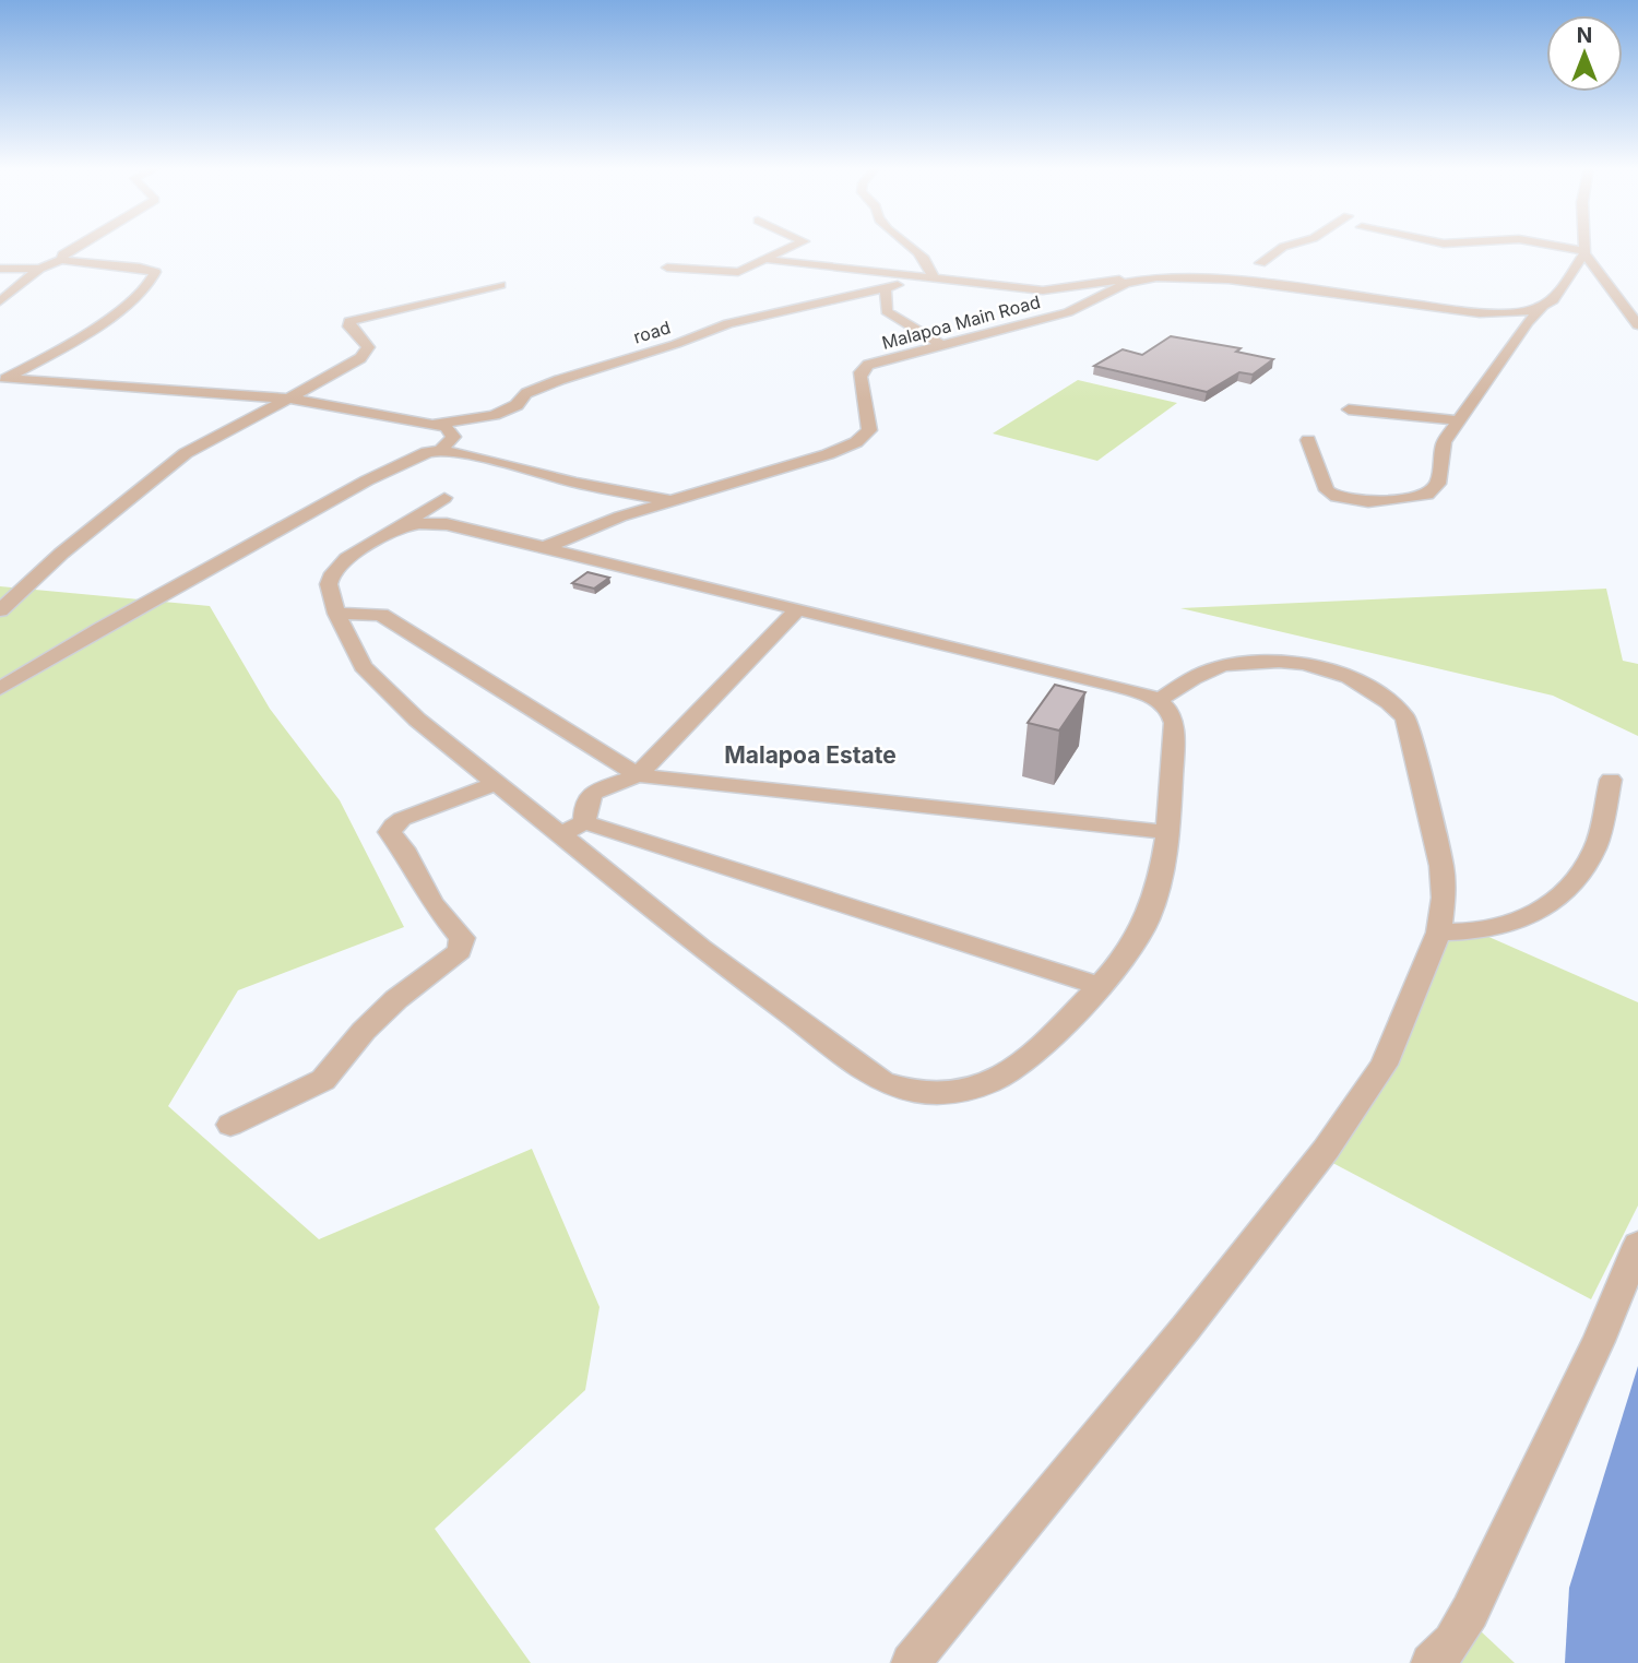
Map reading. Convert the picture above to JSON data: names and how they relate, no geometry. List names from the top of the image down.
{
  "streets": {
    "street": ["Malapoa Main Road", "road"]
  },
  "districts": ["Malapoa Estate"],
  "north": "top"
}
